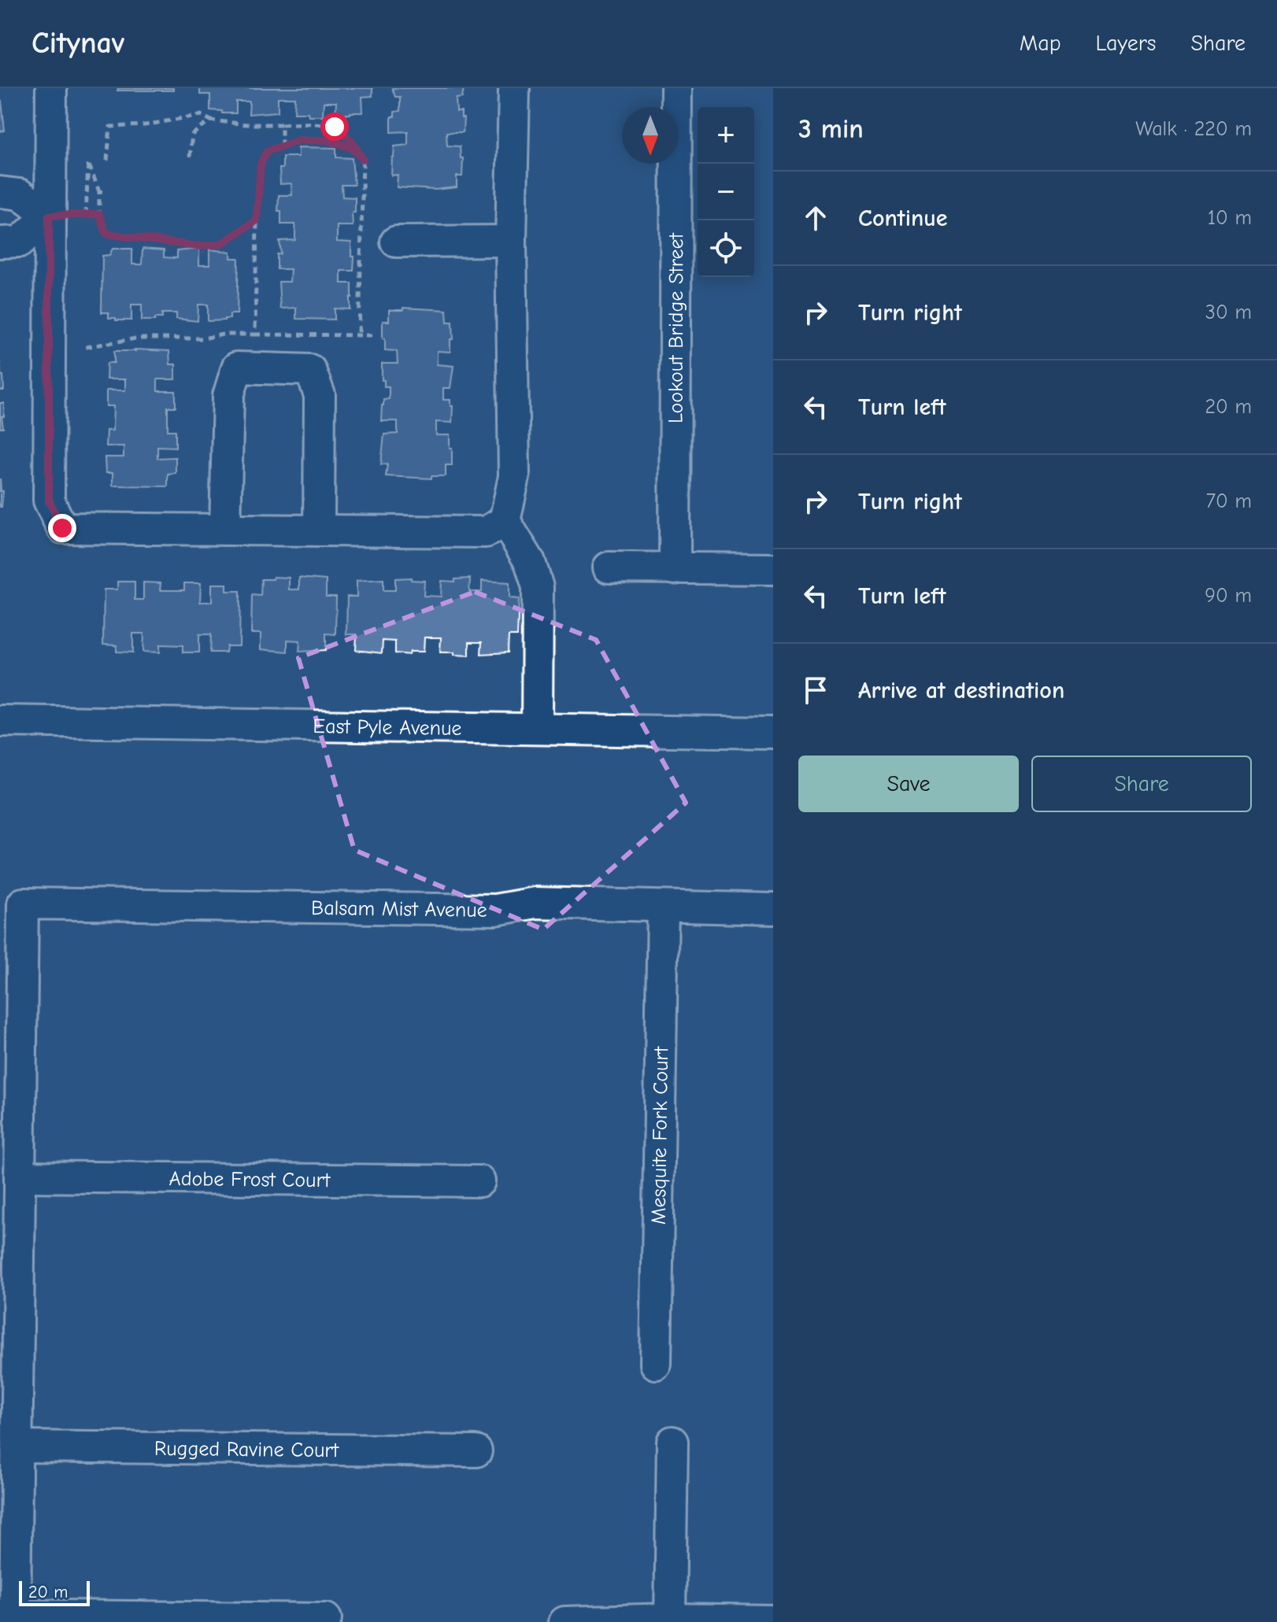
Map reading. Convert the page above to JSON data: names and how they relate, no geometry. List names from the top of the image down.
{
  "streets": {
    "street": [
      "Lookout Bridge Street",
      "East Pyle Avenue",
      "Balsam Mist Avenue",
      "Mesquite Fork Court",
      "Adobe Frost Court",
      "Rugged Ravine Court"
    ]
  },
  "crossings": [
    ["Balsam Mist Avenue", "Mesquite Fork Court"],
    ["Balsam Mist Avenue", "Adobe Frost Court"]
  ],
  "scale_bar": "20 m",
  "north": "bottom",
  "page": {
    "header": "Citynav",
    "nav": ["Map", "Layers", "Share"],
    "heading": ["3 min", "Walk · 220 m"],
    "map_buttons": ["+", "−"],
    "list": [
      ["Continue", "10 m"],
      ["Turn right", "30 m"],
      ["Turn left", "20 m"],
      ["Turn right", "70 m"],
      ["Turn left", "90 m"],
      "Arrive at destination"
    ],
    "buttons": ["Save", "Share"],
    "scale": "20 m"
  }
}
